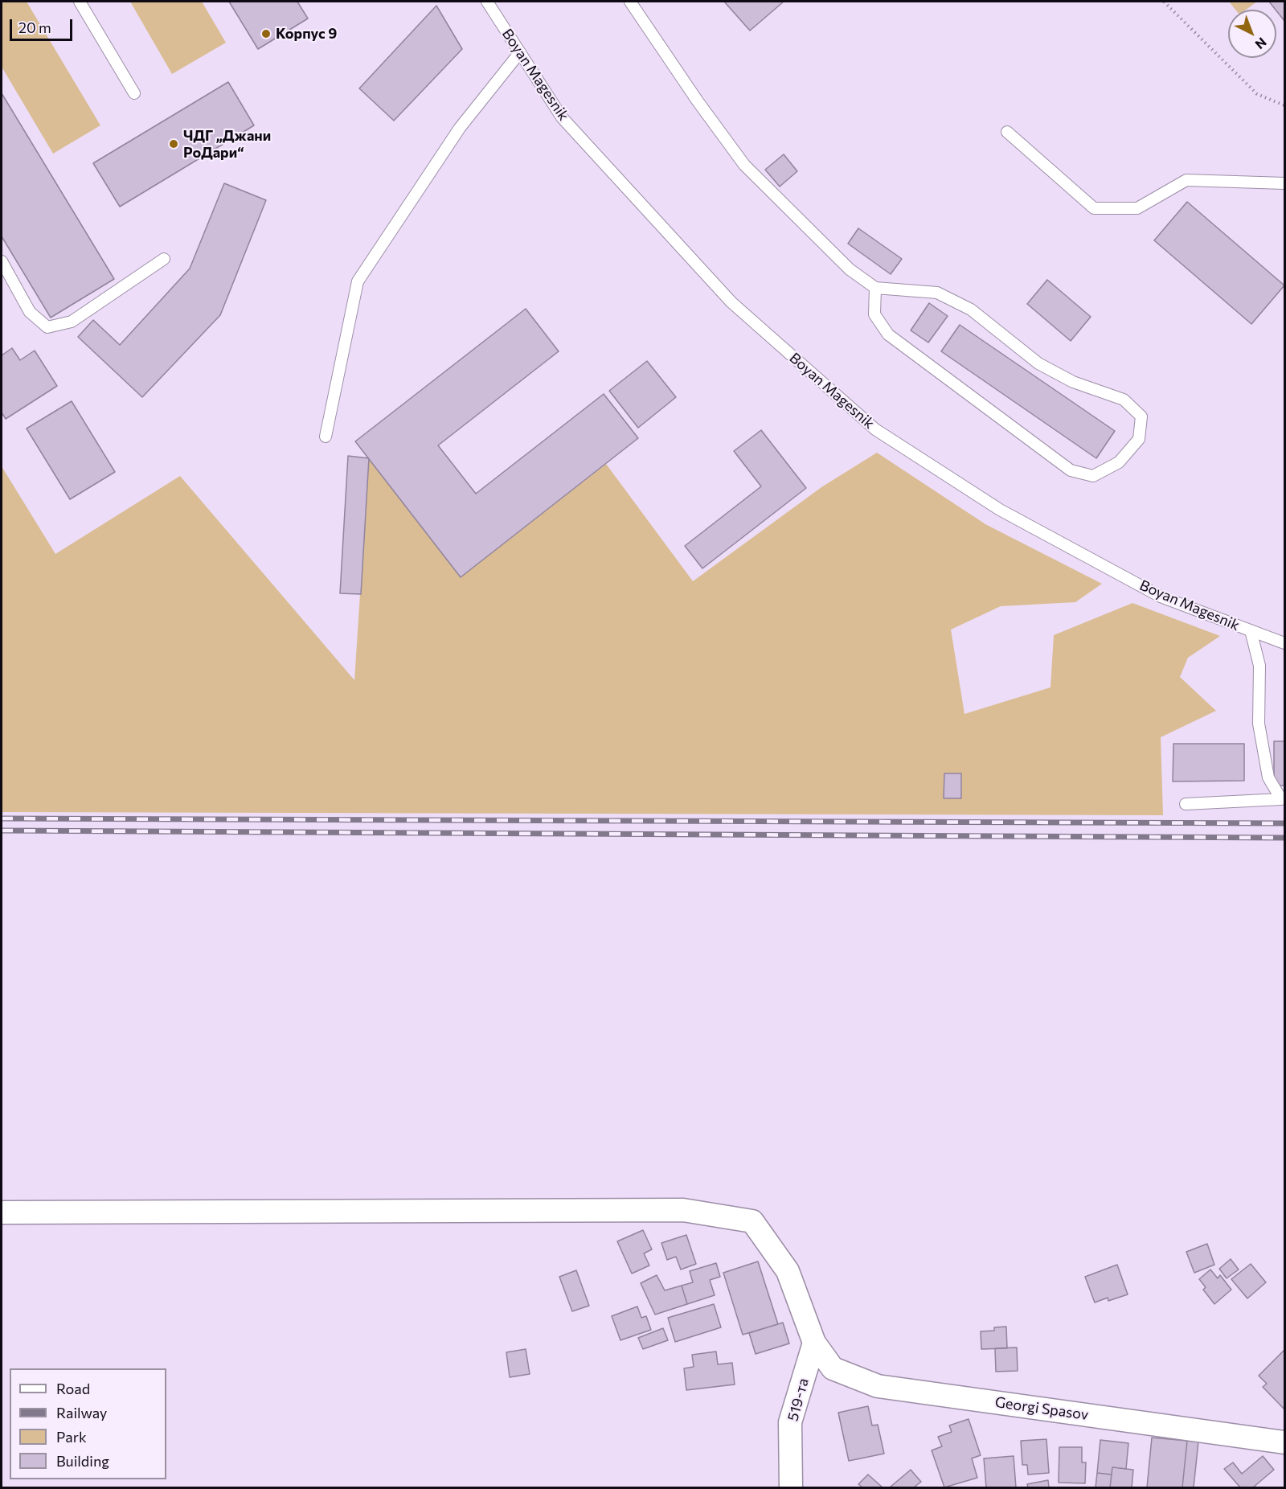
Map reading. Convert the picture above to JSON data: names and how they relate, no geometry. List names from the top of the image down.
{
  "streets": {
    "street": ["519-та", "Georgi Spasov"],
    "lane": ["Boyan Magesnik"]
  },
  "crossings": [
    ["519-та", "Georgi Spasov"]
  ],
  "places": ["Корпус 9", "ЧДГ „Джани РоДари“"],
  "legend": [
    "Road",
    "Railway",
    "Park",
    "Building"
  ],
  "scale_bar": "20 m",
  "north": "bottom right"
}
